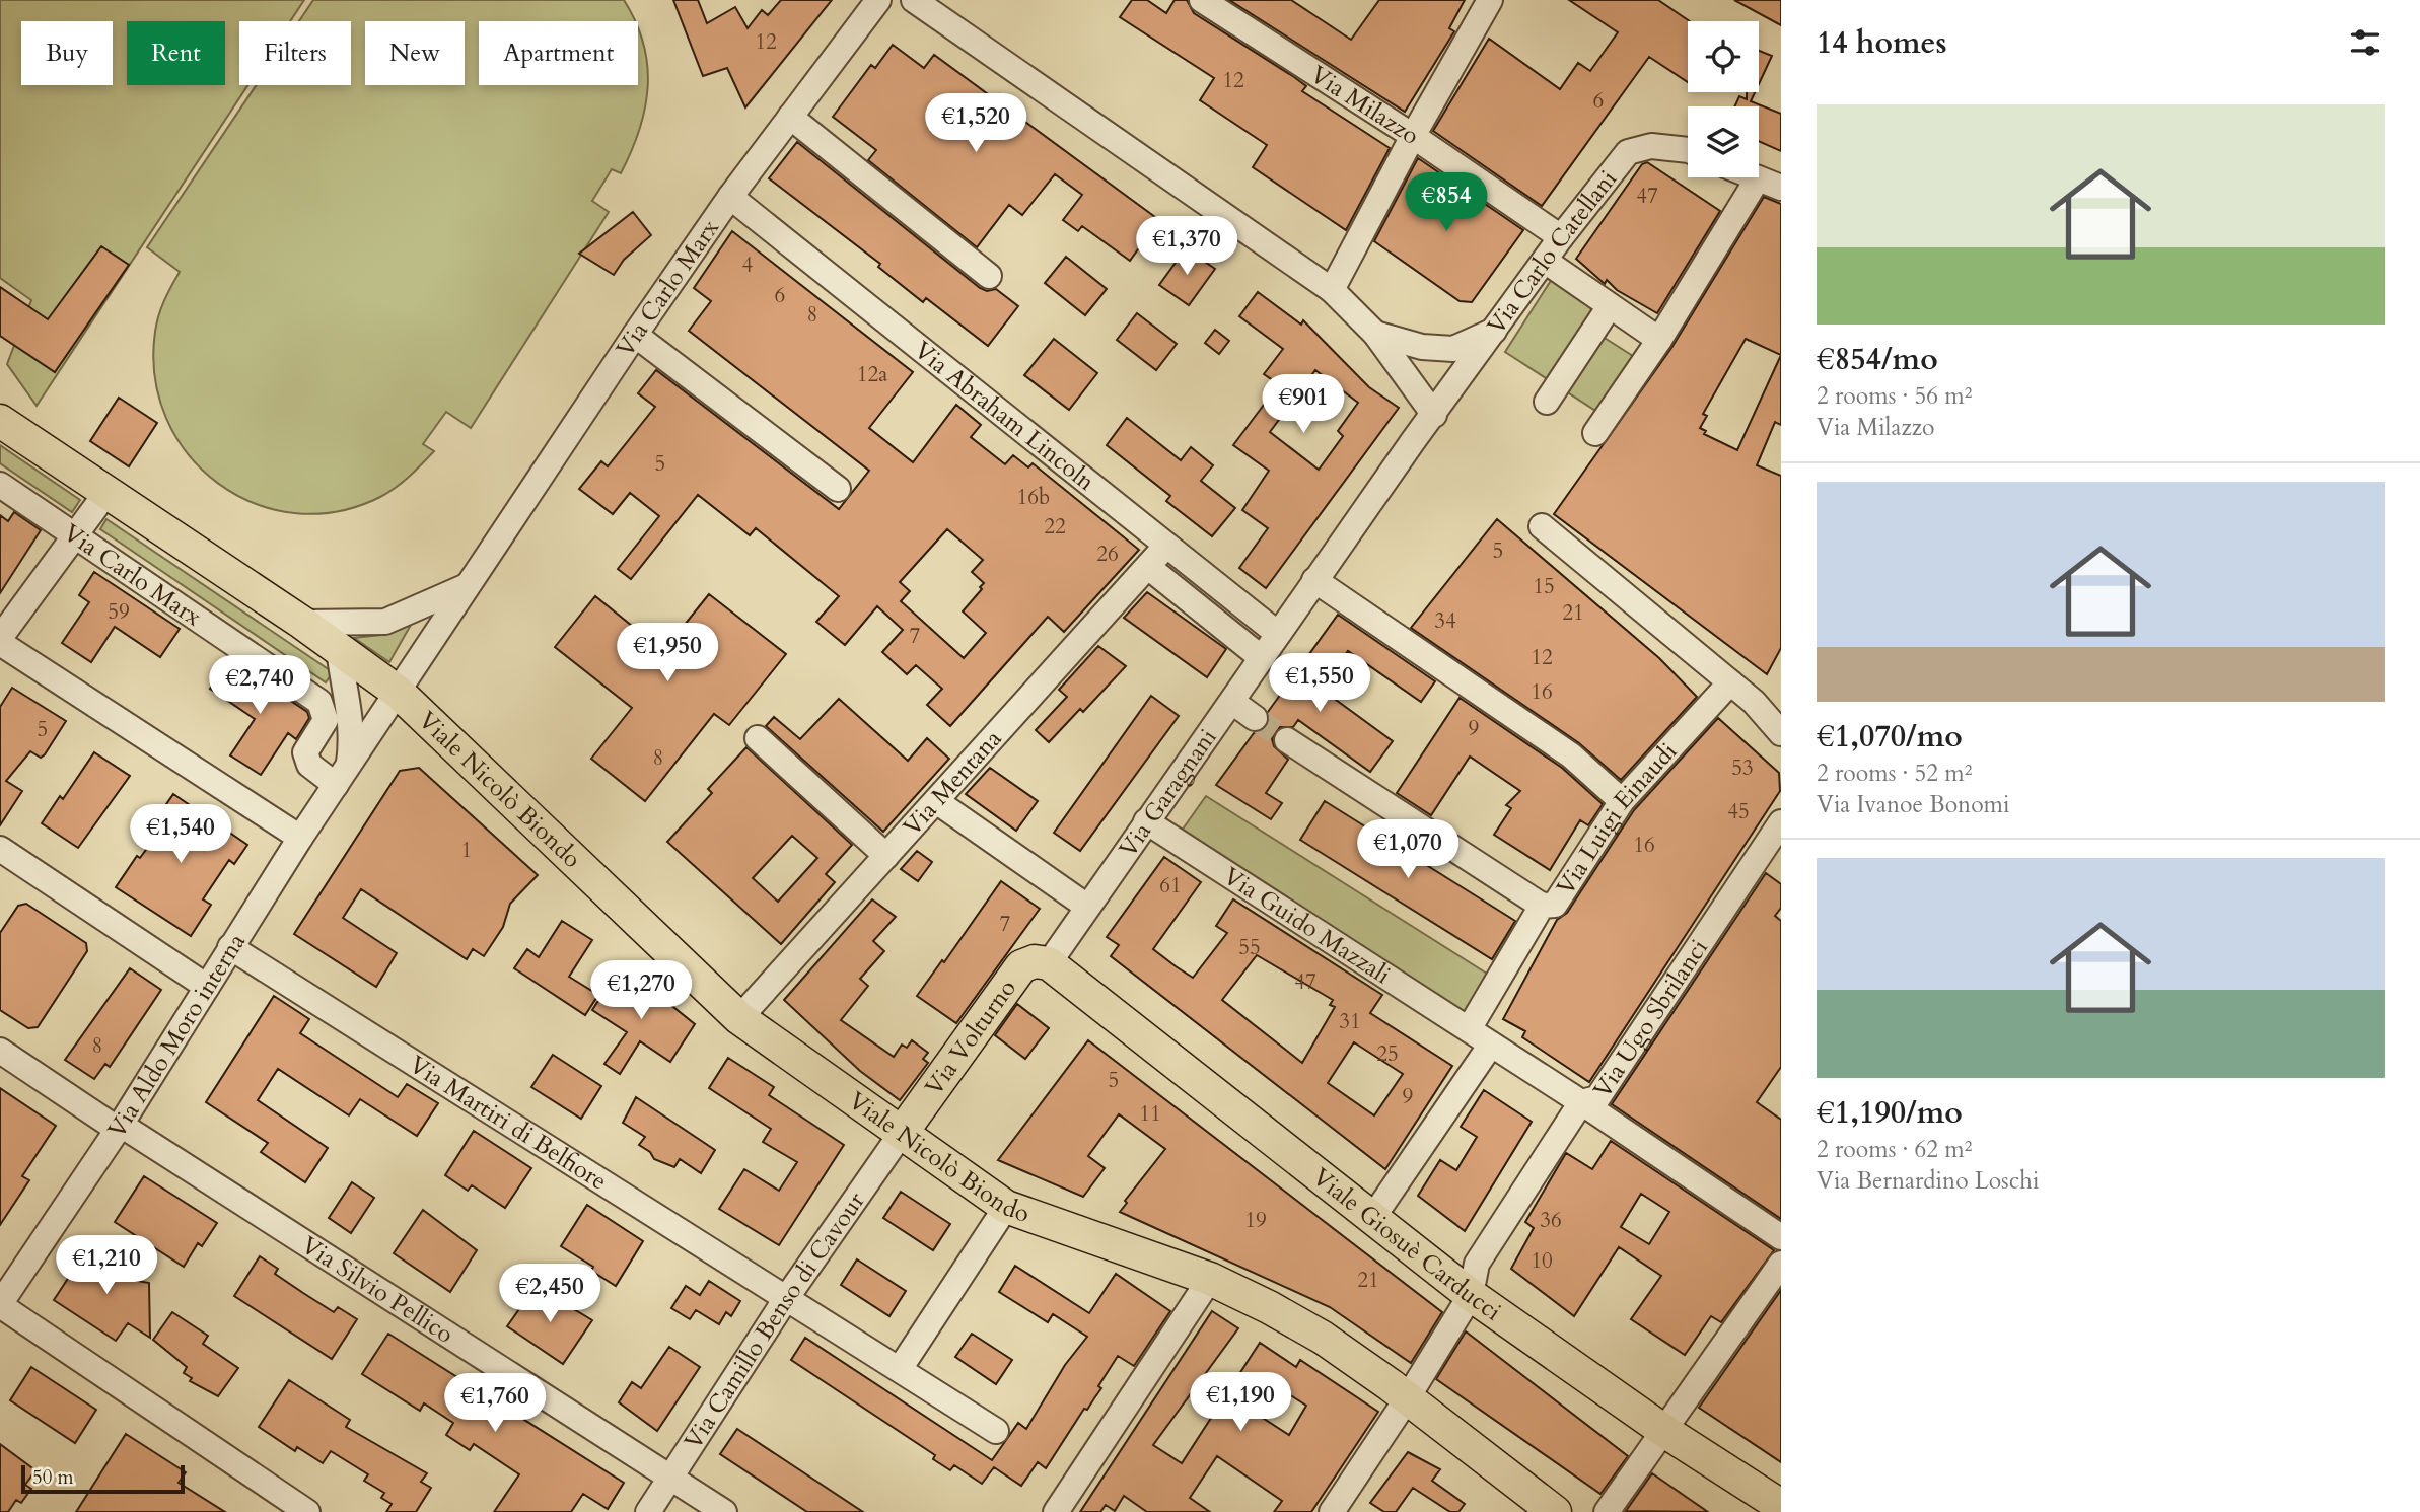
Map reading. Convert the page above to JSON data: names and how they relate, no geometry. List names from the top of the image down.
{
  "streets": {
    "main road": ["Viale Nicolò Biondo", "Via Volturno", "Viale Giosuè Carducci"],
    "street": [
      "Via Milazzo",
      "Via Carlo Catellani",
      "Via Carlo Marx",
      "Via Abraham Lincoln",
      "Via Mentana",
      "Via Garagnani",
      "Via Luigi Einaudi",
      "Via Guido Mazzali",
      "Via Ugo Sbrilanci",
      "Via Aldo Moro interna",
      "Via Martiri di Belfiore",
      "Via Silvio Pellico",
      "Via Camillo Benso di Cavour"
    ]
  },
  "crossings": [
    ["Via Milazzo", "Via Carlo Catellani"],
    ["Via Carlo Catellani", "Via Garagnani"],
    ["Via Carlo Marx", "Via Abraham Lincoln"],
    ["Via Carlo Marx", "Via Aldo Moro interna"],
    ["Via Abraham Lincoln", "Via Mentana"],
    ["Via Abraham Lincoln", "Via Garagnani"],
    ["Via Mentana", "Viale Nicolò Biondo"],
    ["Viale Nicolò Biondo", "Via Ugo Sbrilanci"],
    ["Viale Nicolò Biondo", "Via Aldo Moro interna"],
    ["Viale Nicolò Biondo", "Via Volturno"],
    ["Viale Nicolò Biondo", "Via Camillo Benso di Cavour"],
    ["Via Garagnani", "Via Guido Mazzali"],
    ["Via Garagnani", "Via Volturno"],
    ["Via Garagnani", "Viale Giosuè Carducci"],
    ["Via Luigi Einaudi", "Via Guido Mazzali"],
    ["Via Guido Mazzali", "Via Ugo Sbrilanci"],
    ["Via Ugo Sbrilanci", "Viale Giosuè Carducci"],
    ["Via Aldo Moro interna", "Via Martiri di Belfiore"],
    ["Via Aldo Moro interna", "Via Silvio Pellico"],
    ["Via Volturno", "Viale Giosuè Carducci"],
    ["Via Volturno", "Via Camillo Benso di Cavour"],
    ["Via Martiri di Belfiore", "Via Camillo Benso di Cavour"],
    ["Via Silvio Pellico", "Via Camillo Benso di Cavour"]
  ],
  "house_numbers": [
    "12",
    "12",
    "6",
    "47",
    "4",
    "6",
    "8",
    "12a",
    "5",
    "16b",
    "22",
    "5",
    "26",
    "15",
    "59",
    "21",
    "34",
    "7",
    "12",
    "16",
    "9",
    "5",
    "8",
    "53",
    "45",
    "16",
    "1",
    "61",
    "7",
    "55",
    "47",
    "31",
    "8",
    "25",
    "5",
    "9",
    "11",
    "19",
    "36",
    "10",
    "21"
  ],
  "scale_bar": "50 m",
  "page": {
    "heading": "14 homes",
    "chip": [
      "Buy",
      "Rent",
      "Filters",
      "New",
      "Apartment"
    ],
    "list": [
      {
        "name": "€854/mo",
        "note": "2 rooms · 56 m² · Via Milazzo"
      },
      {
        "name": "€1,070/mo",
        "note": "2 rooms · 52 m² · Via Ivanoe Bonomi"
      },
      {
        "name": "€1,190/mo",
        "note": "2 rooms · 62 m² · Via Bernardino Loschi"
      }
    ],
    "price": [
      "€1,520",
      "€854",
      "€1,370",
      "€901",
      "€1,950",
      "€1,550",
      "€2,740",
      "€1,540",
      "€1,070",
      "€1,270",
      "€1,210",
      "€2,450",
      "€1,190",
      "€1,760"
    ],
    "scale": "50 m"
  }
}
